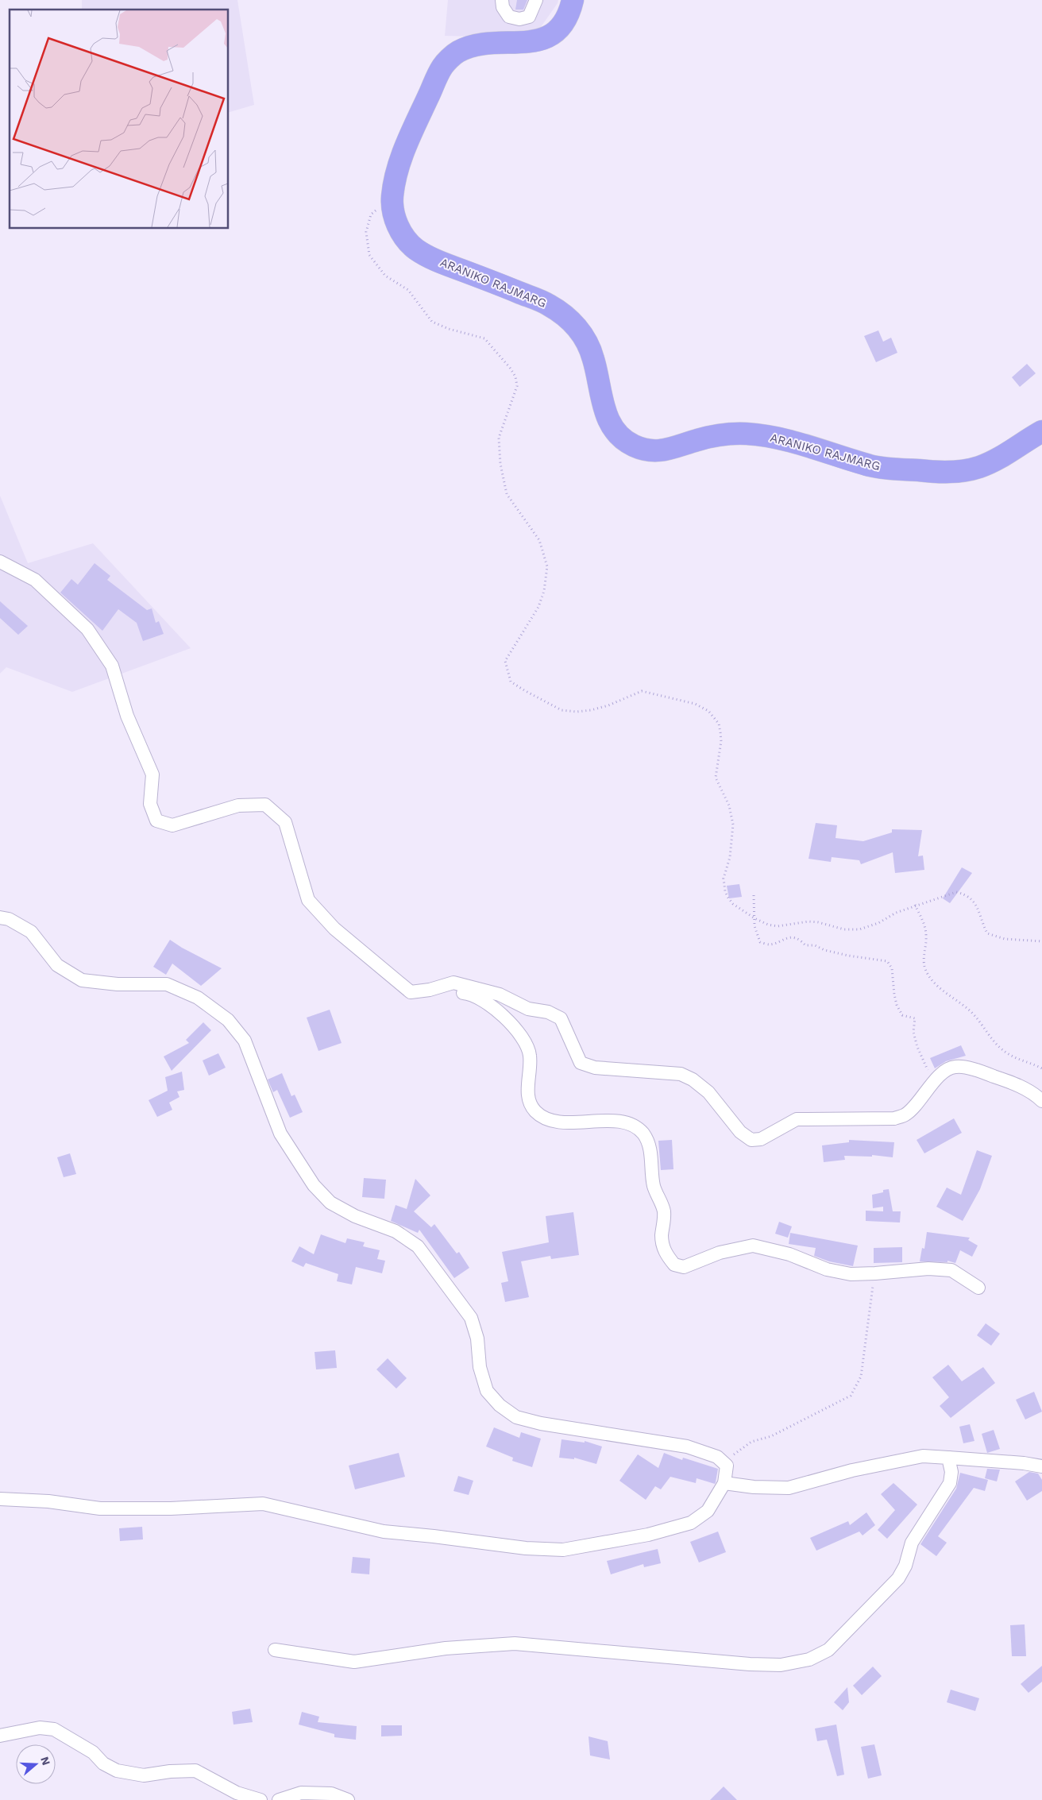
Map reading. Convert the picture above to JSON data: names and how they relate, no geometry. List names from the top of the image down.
{
  "streets": {
    "highway": ["ARANIKO RAJMARG"]
  },
  "north": "right"
}
